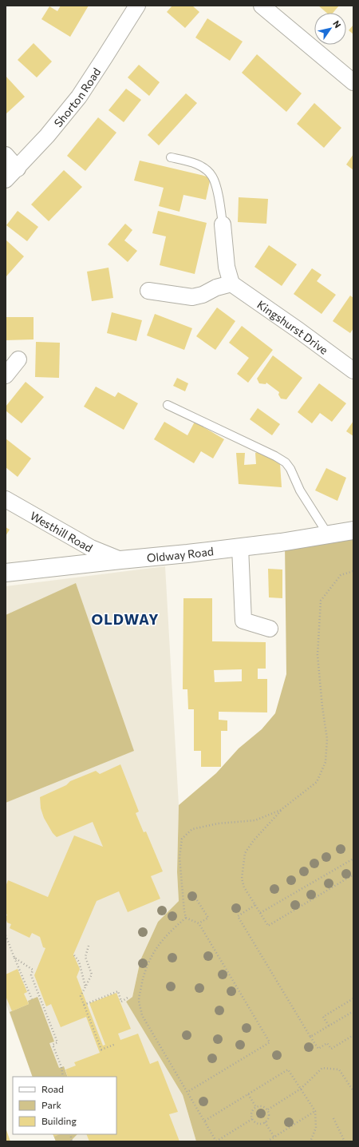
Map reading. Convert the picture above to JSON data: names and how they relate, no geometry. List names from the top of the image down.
{
  "streets": {
    "street": [
      "Shorton Road",
      "Kingshurst Drive",
      "Westhill Road",
      "Oldway Road"
    ]
  },
  "crossings": [
    ["Westhill Road", "Oldway Road"]
  ],
  "districts": ["OLDWAY"],
  "legend": ["Road", "Park", "Building"],
  "north": "top right"
}
